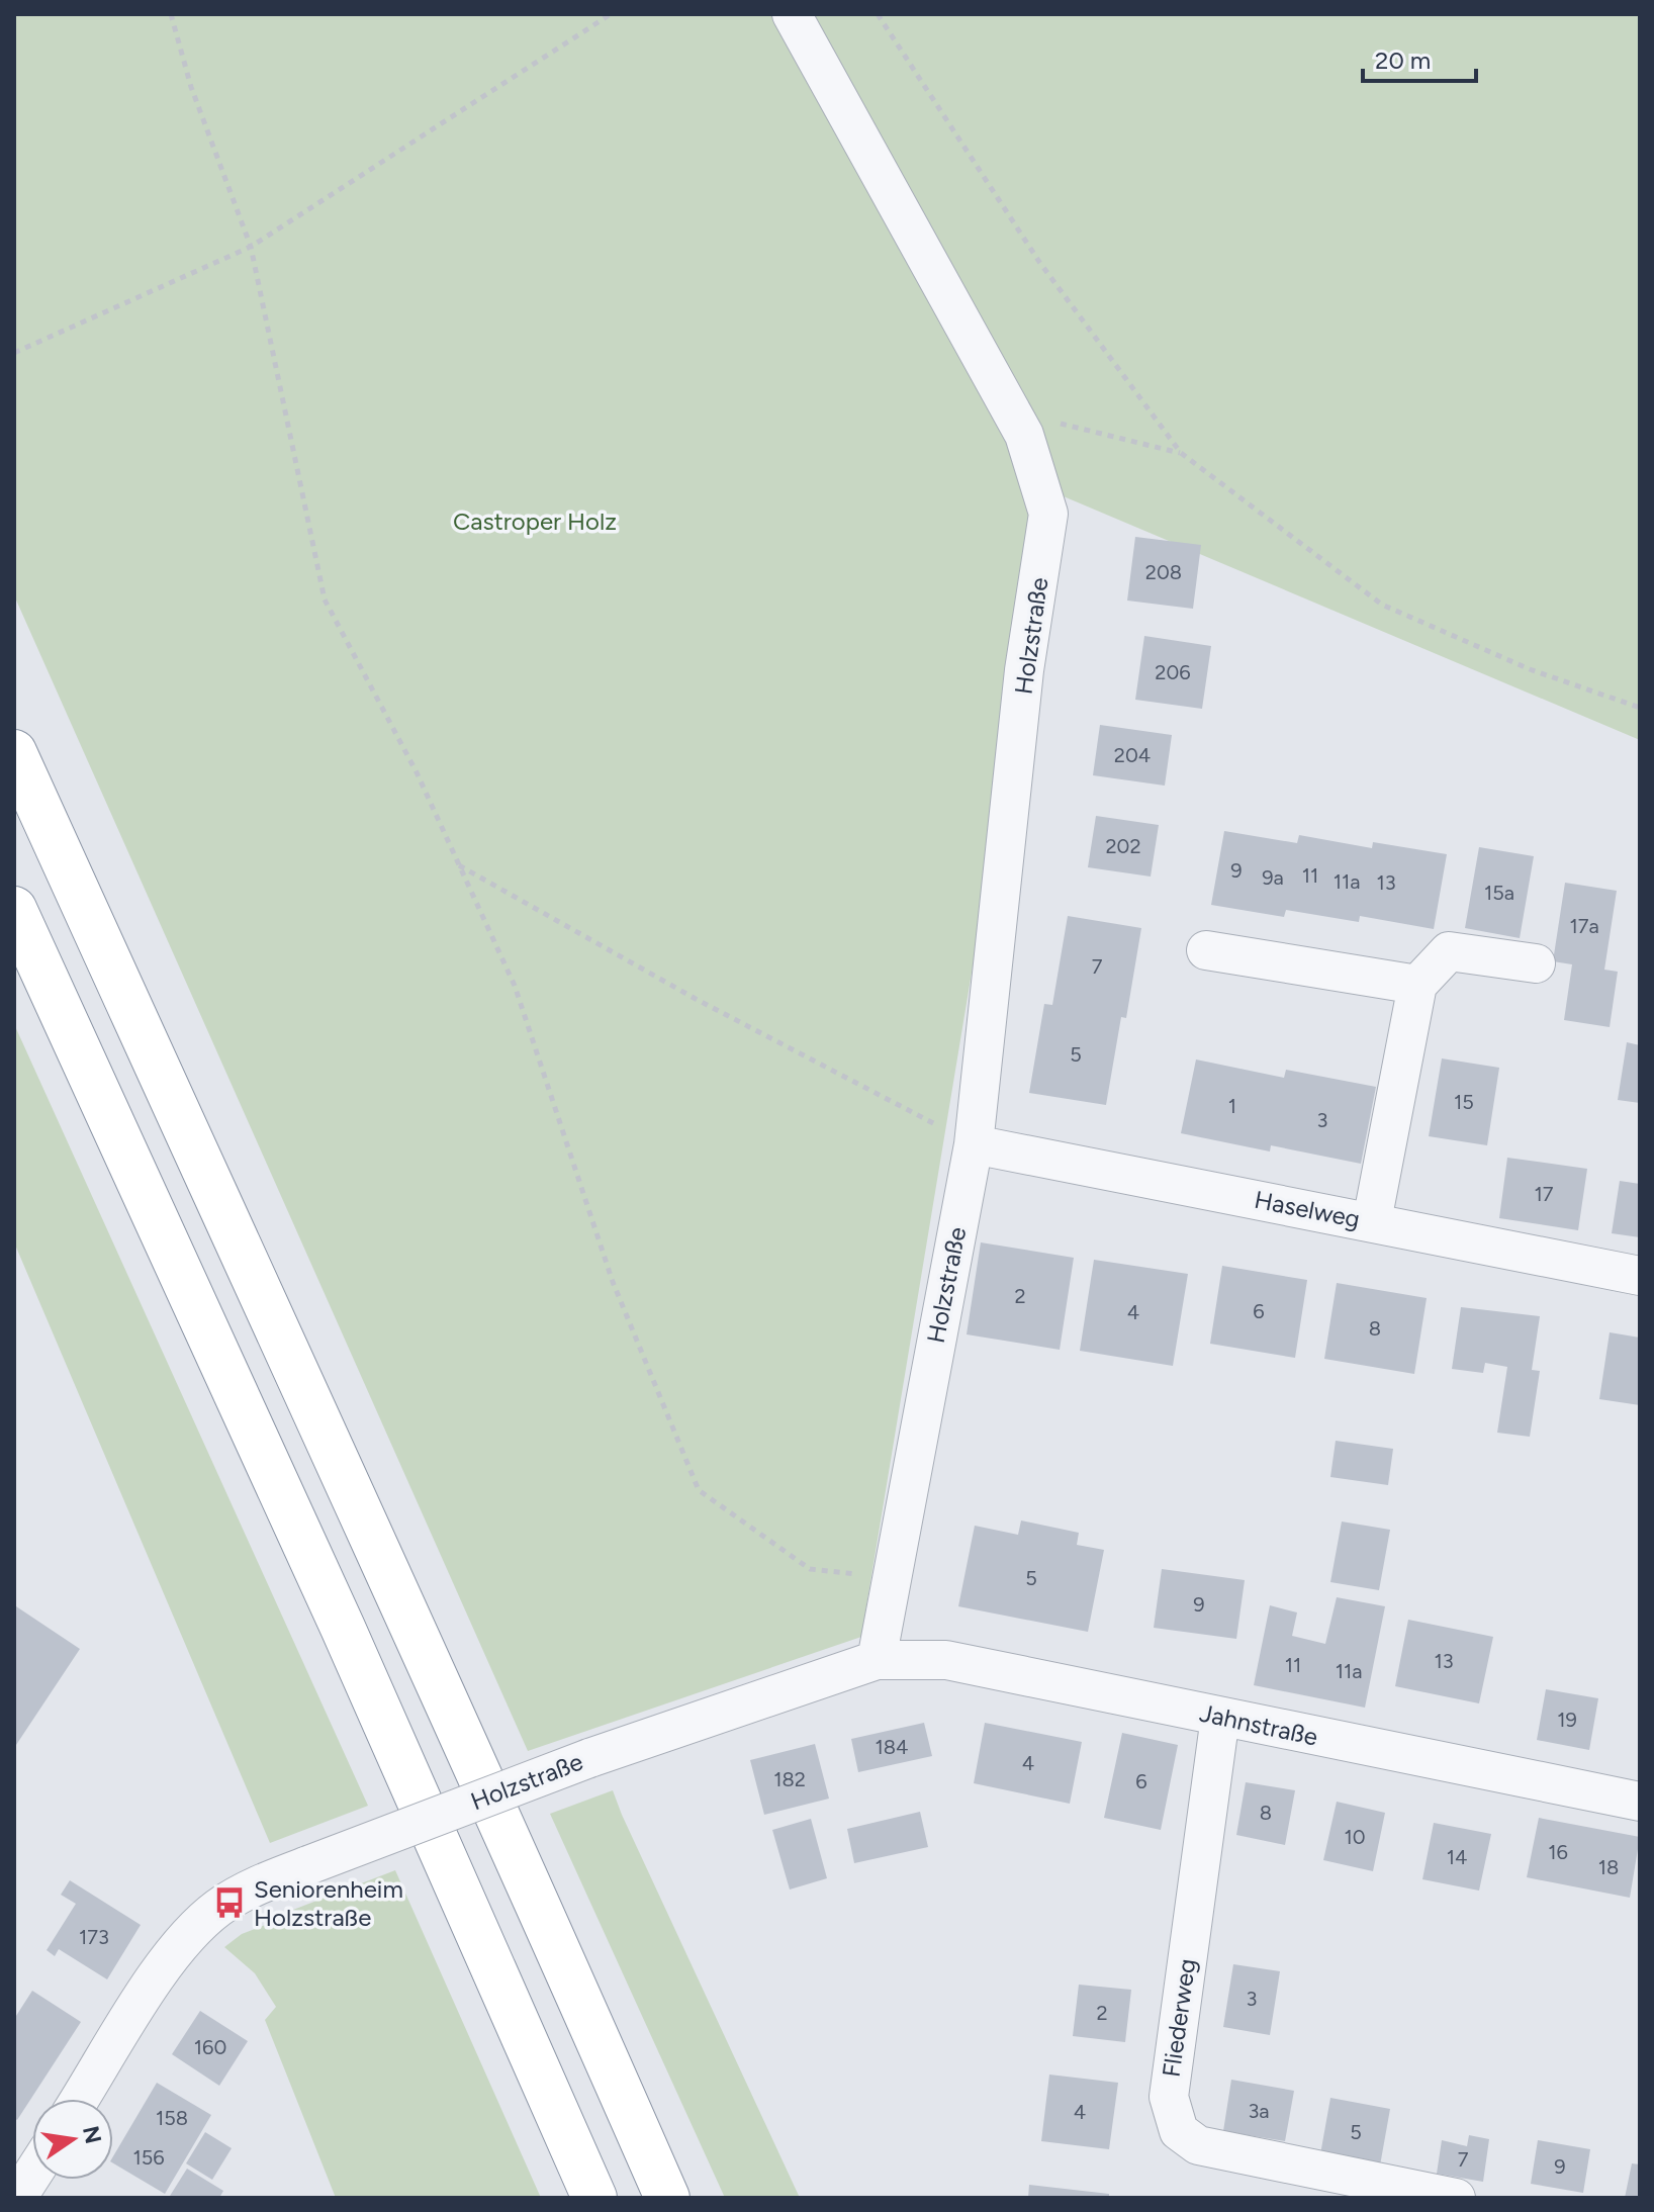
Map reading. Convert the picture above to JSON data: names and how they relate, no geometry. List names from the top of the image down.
{
  "streets": {
    "street": [
      "Holzstraße",
      "Haselweg",
      "Jahnstraße",
      "Fliederweg"
    ]
  },
  "crossings": [
    ["Holzstraße", "Haselweg"],
    ["Holzstraße", "Jahnstraße"],
    ["Jahnstraße", "Fliederweg"]
  ],
  "parks": ["Castroper Holz"],
  "places": {
    "bus stop": ["Seniorenheim Holzstraße"]
  },
  "house_numbers": [
    "208",
    "206",
    "204",
    "202",
    "9",
    "11",
    "9a",
    "11a",
    "13",
    "15a",
    "17a",
    "7",
    "5",
    "15",
    "1",
    "3",
    "17",
    "2",
    "6",
    "4",
    "8",
    "5",
    "9",
    "13",
    "11",
    "11a",
    "19",
    "184",
    "4",
    "182",
    "6",
    "8",
    "10",
    "16",
    "14",
    "18",
    "173",
    "3",
    "2",
    "160",
    "3a",
    "4",
    "158",
    "5",
    "156",
    "7",
    "9"
  ],
  "scale_bar": "20 m",
  "north": "right"
}
